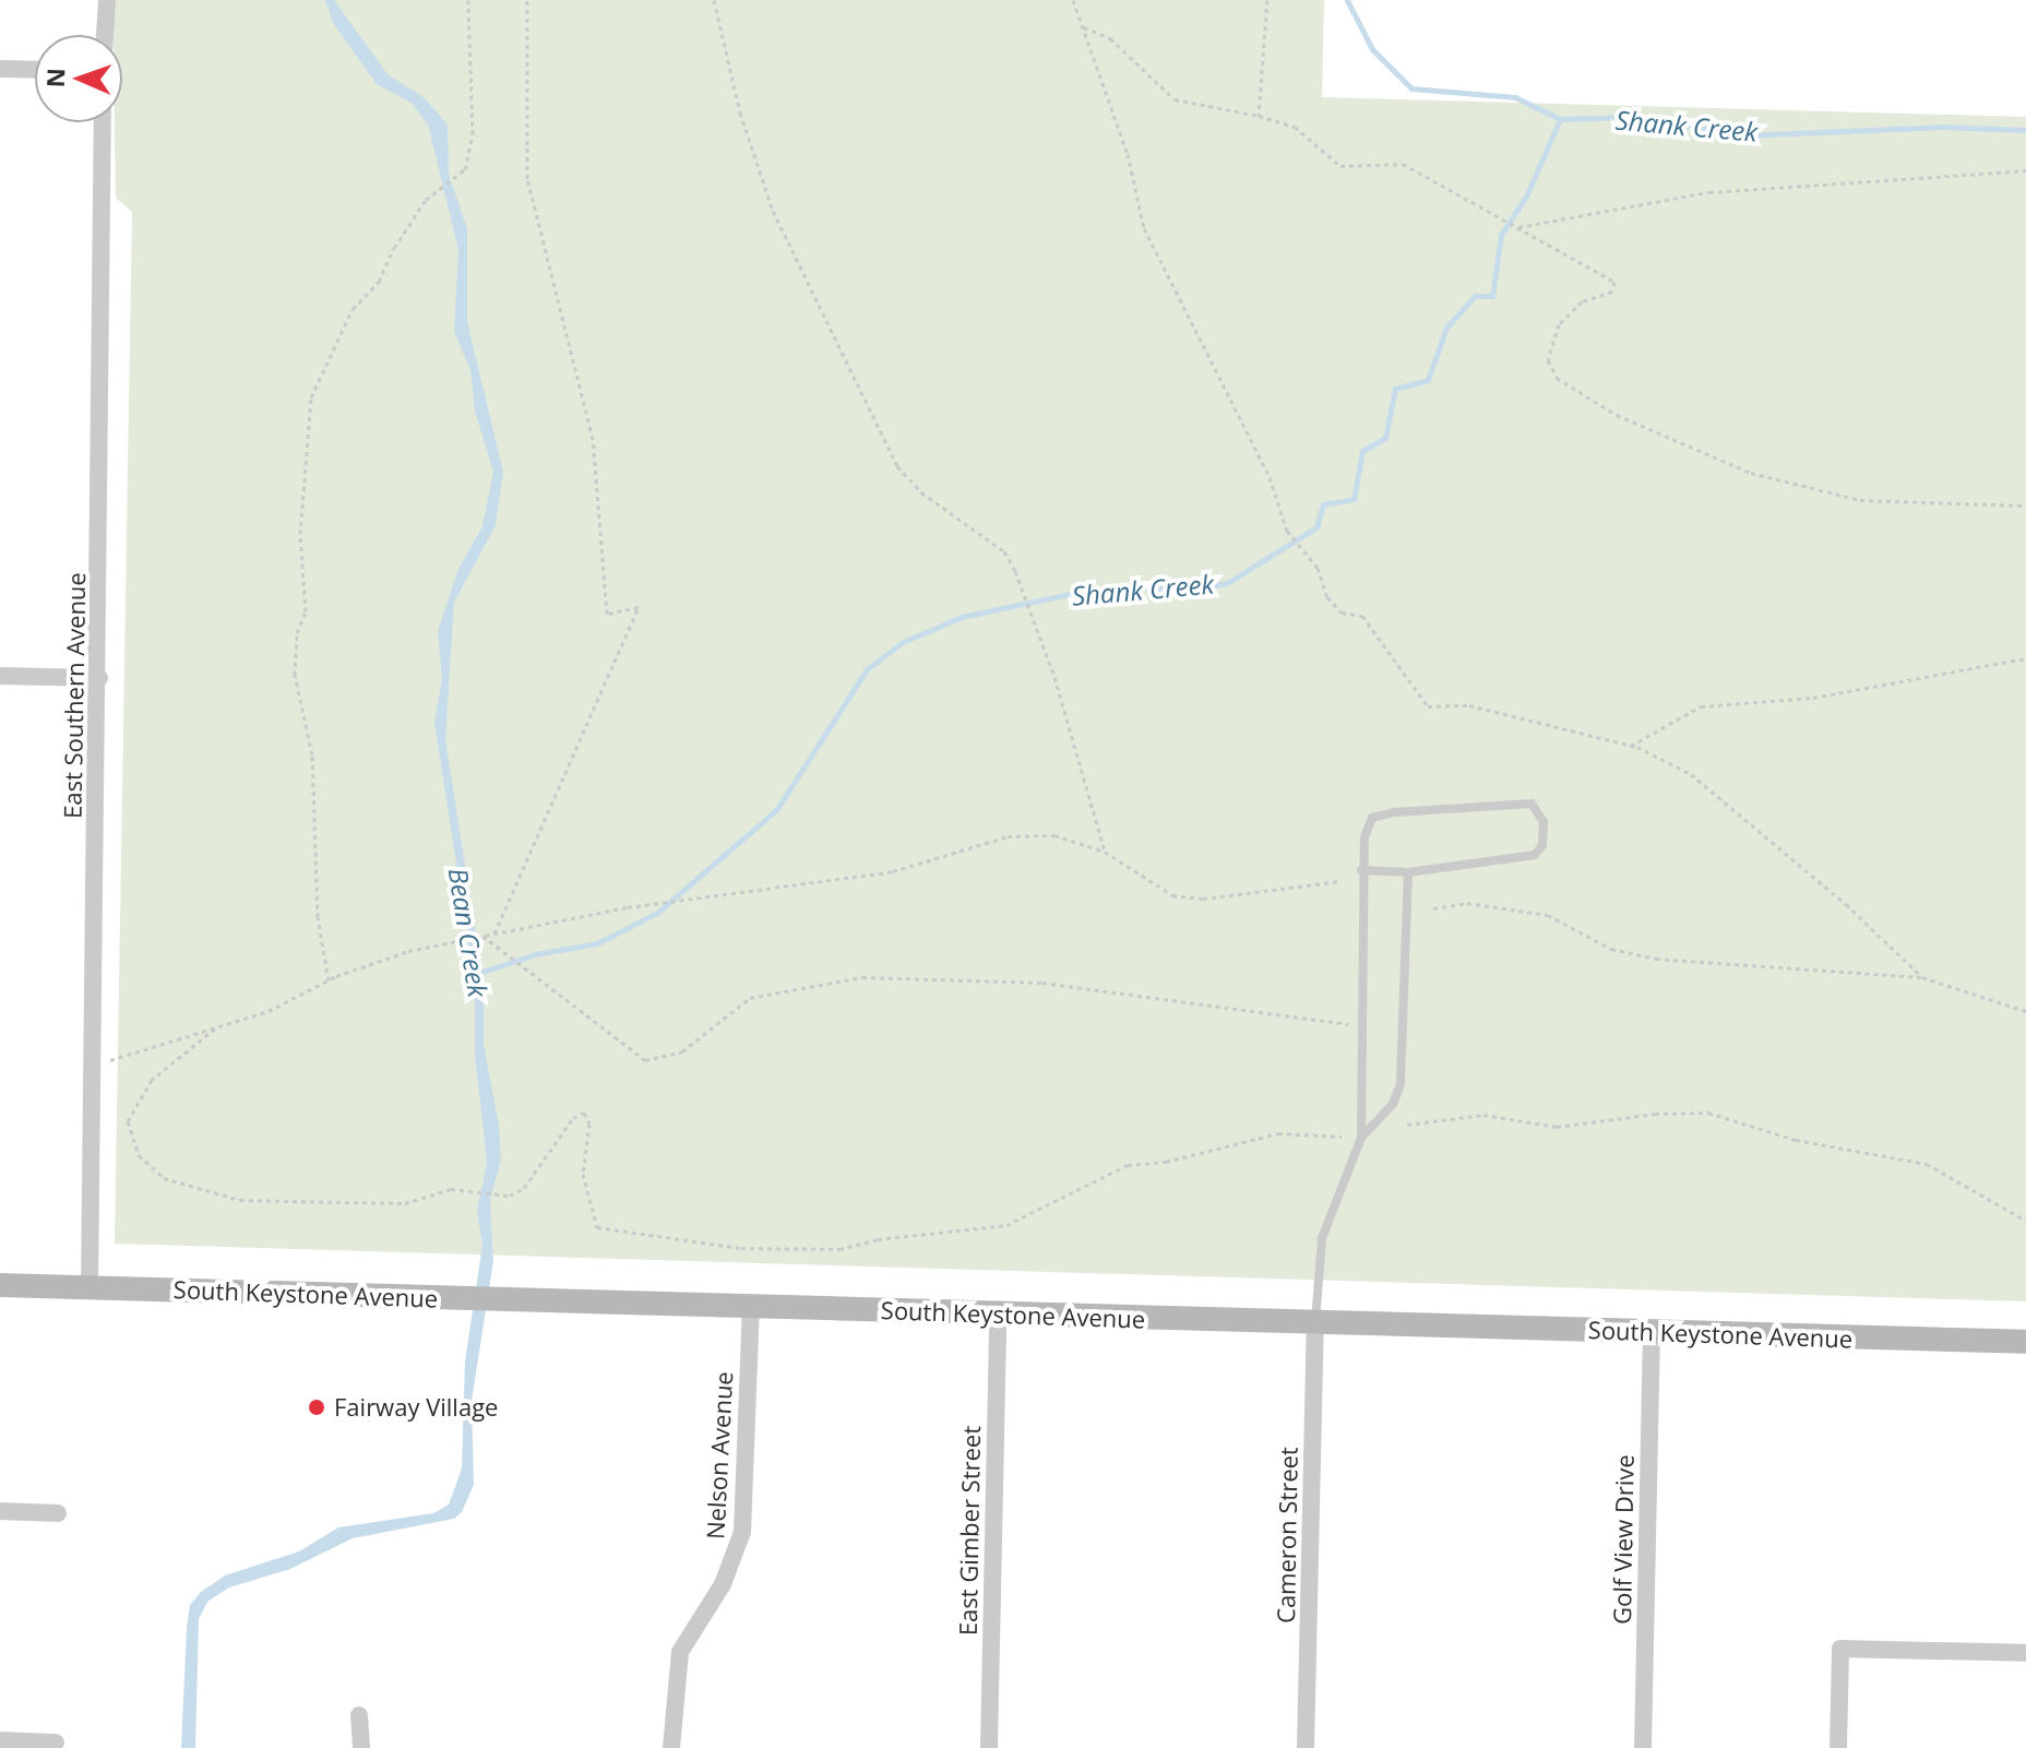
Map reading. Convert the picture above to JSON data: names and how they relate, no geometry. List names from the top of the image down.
{
  "streets": {
    "main road": ["South Keystone Avenue"],
    "street": [
      "East Southern Avenue",
      "Nelson Avenue",
      "East Gimber Street",
      "Cameron Street",
      "Golf View Drive"
    ]
  },
  "crossings": [
    ["East Southern Avenue", "South Keystone Avenue"],
    ["South Keystone Avenue", "Nelson Avenue"],
    ["South Keystone Avenue", "East Gimber Street"],
    ["South Keystone Avenue", "Cameron Street"],
    ["South Keystone Avenue", "Golf View Drive"]
  ],
  "water": ["Shank Creek", "Bean Creek"],
  "places": ["Fairway Village"],
  "north": "left"
}
